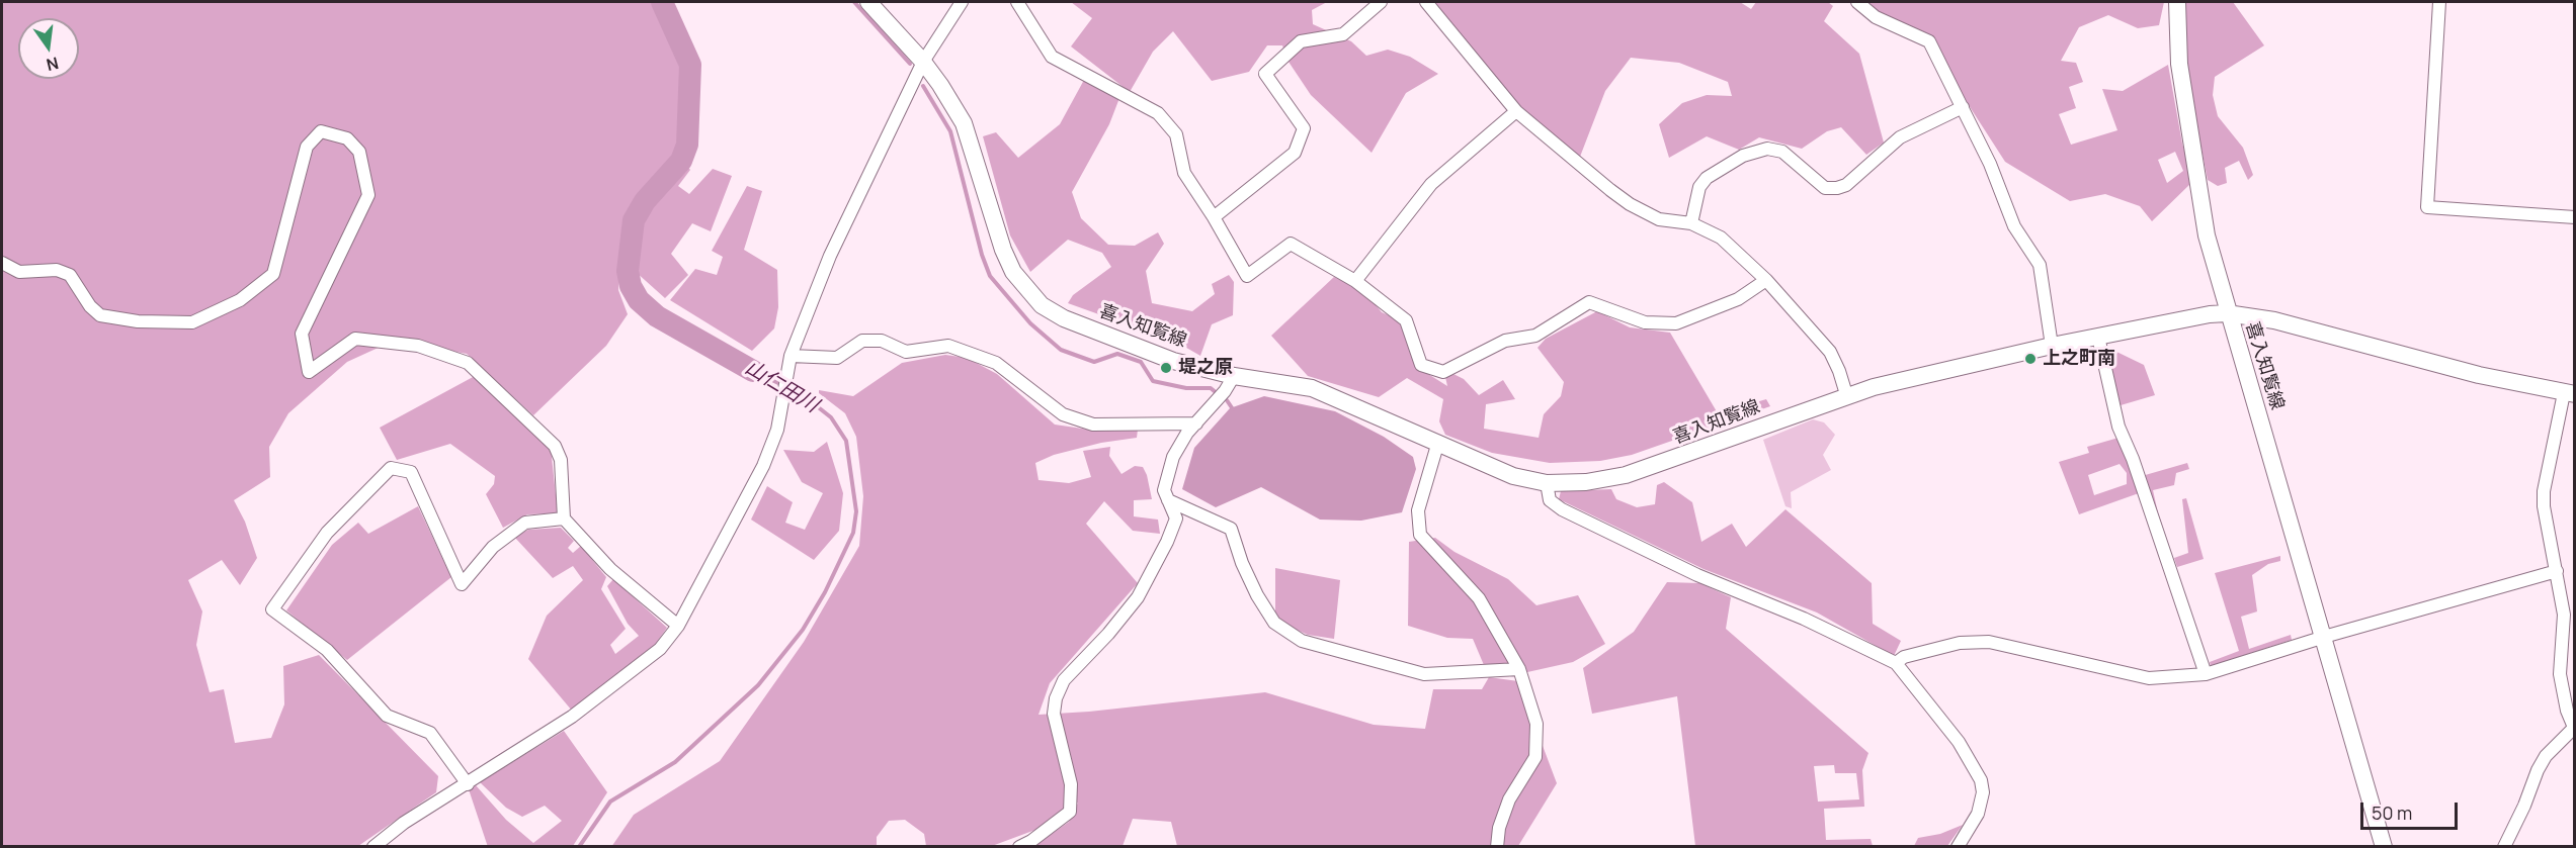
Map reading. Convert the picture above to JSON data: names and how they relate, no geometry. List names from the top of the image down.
{
  "streets": {
    "main road": ["喜入知覧線"]
  },
  "water": ["山仁田川"],
  "places": ["上之町南", "堤之原"],
  "scale_bar": "50 m",
  "north": "bottom"
}
